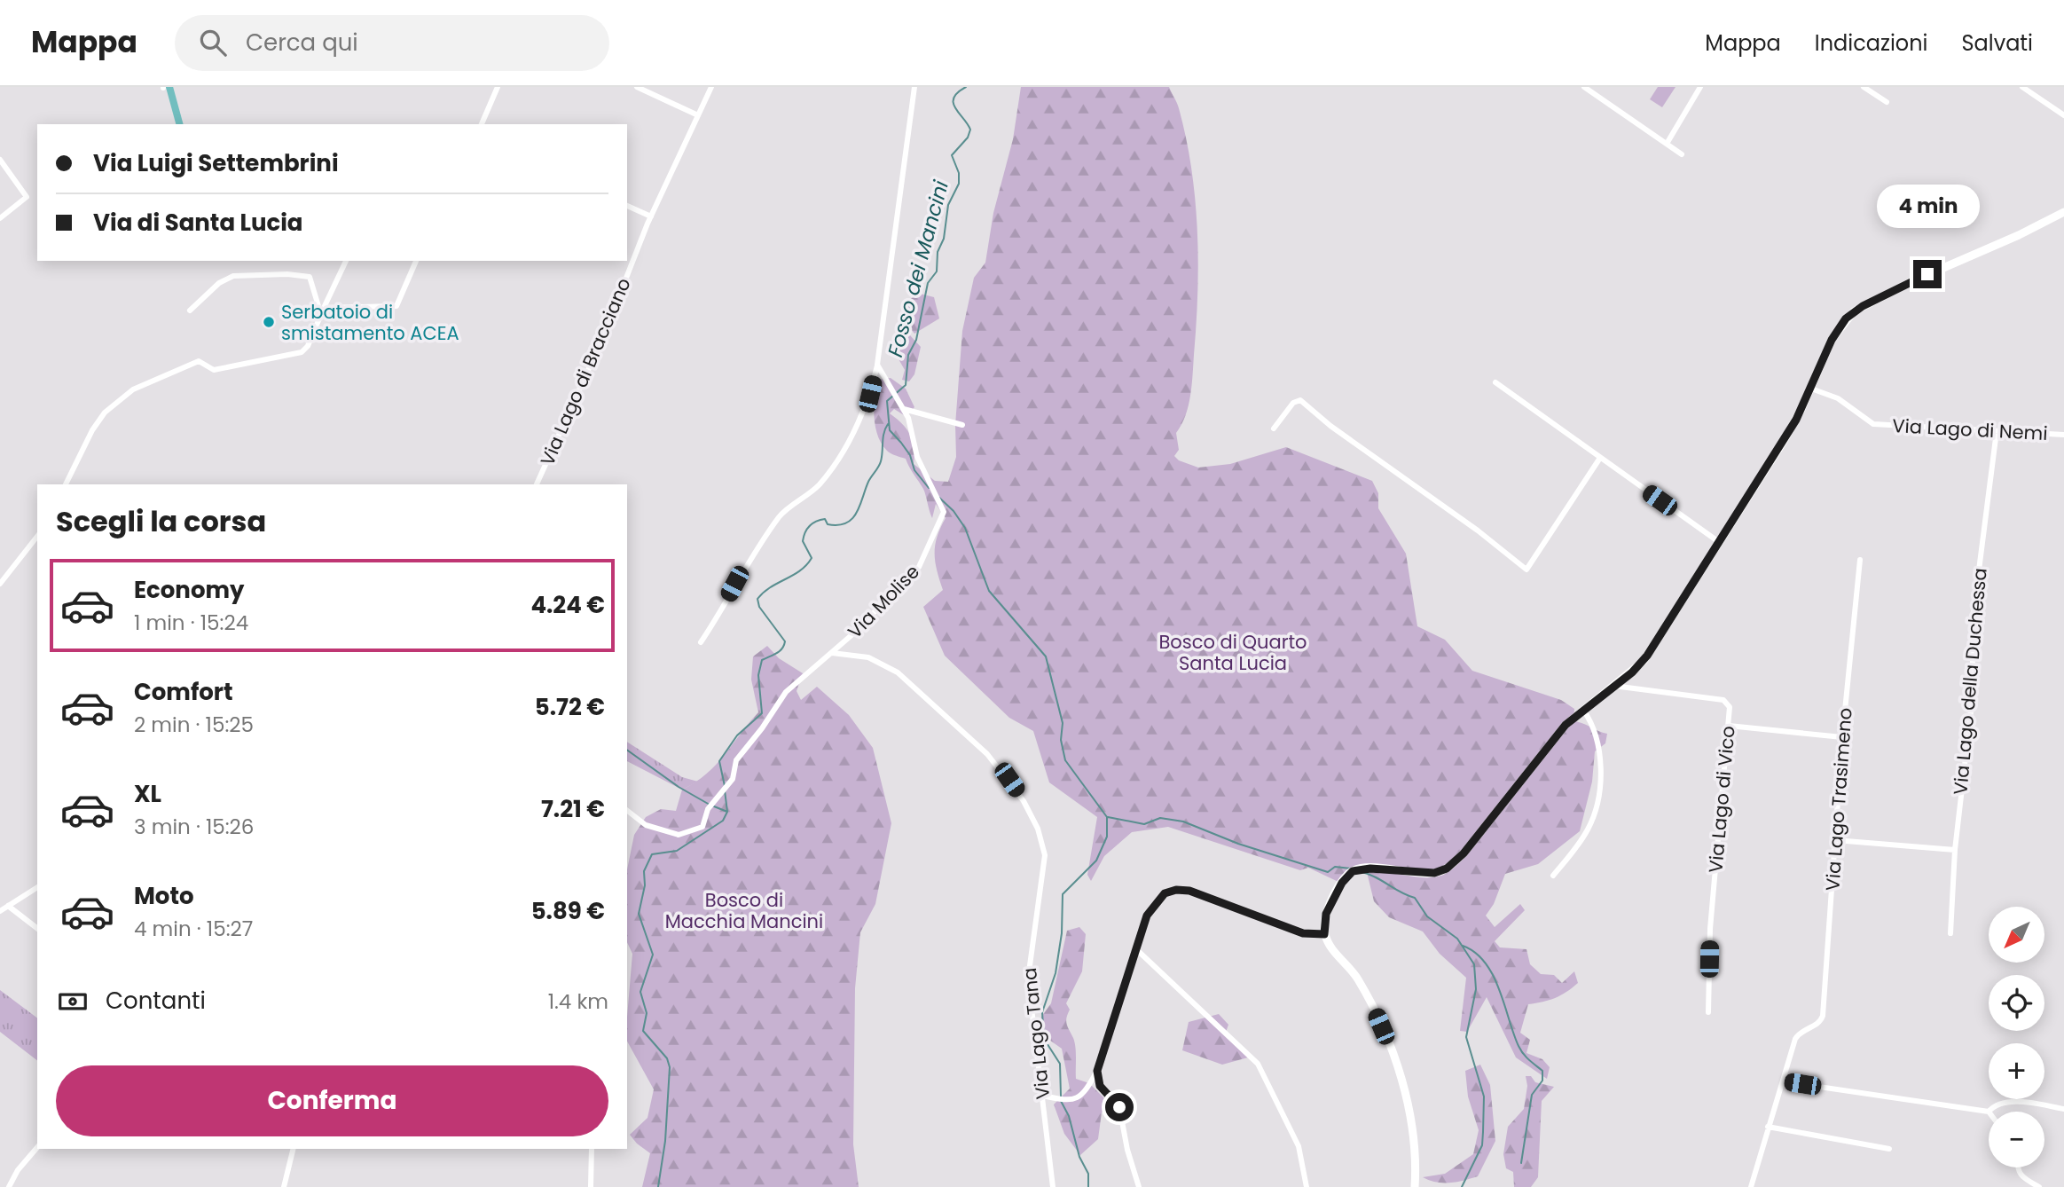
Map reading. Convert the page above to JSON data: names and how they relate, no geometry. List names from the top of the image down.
{
  "streets": {
    "street": [
      "Via Lago di Bracciano",
      "Via Lago di Nemi",
      "Via Molise",
      "Via Lago della Duchessa",
      "Via Lago di Vico",
      "Via Lago Trasimeno",
      "Via Lago Tana"
    ]
  },
  "crossings": [
    ["Via Lago di Nemi", "Via Lago della Duchessa"],
    ["Via Molise", "Via Lago Tana"]
  ],
  "water": ["Fosso dei Mancini"],
  "parks": ["Bosco di Quarto Santa Lucia", "Bosco di Macchia Mancini"],
  "places": ["Serbatoio di smistamento ACEA"],
  "north": "bottom left",
  "page": {
    "header": "Mappa",
    "search": "Cerca qui",
    "nav": ["Mappa", "Indicazioni", "Salvati"],
    "banner": ["Via Luigi Settembrini", "Via di Santa Lucia"],
    "bubble": "4 min",
    "heading": "Scegli la corsa",
    "list": [
      {
        "name": "Economy",
        "note": "1 min · 15:24",
        "value": "4.24 €"
      },
      {
        "name": "Comfort",
        "note": "2 min · 15:25",
        "value": "5.72 €"
      },
      {
        "name": "XL",
        "note": "3 min · 15:26",
        "value": "7.21 €"
      },
      {
        "name": "Moto",
        "note": "4 min · 15:27",
        "value": "5.89 €"
      }
    ],
    "map_buttons": ["+", "−"],
    "pay": ["Contanti", "1.4 km"],
    "buttons": "Conferma"
  }
}
